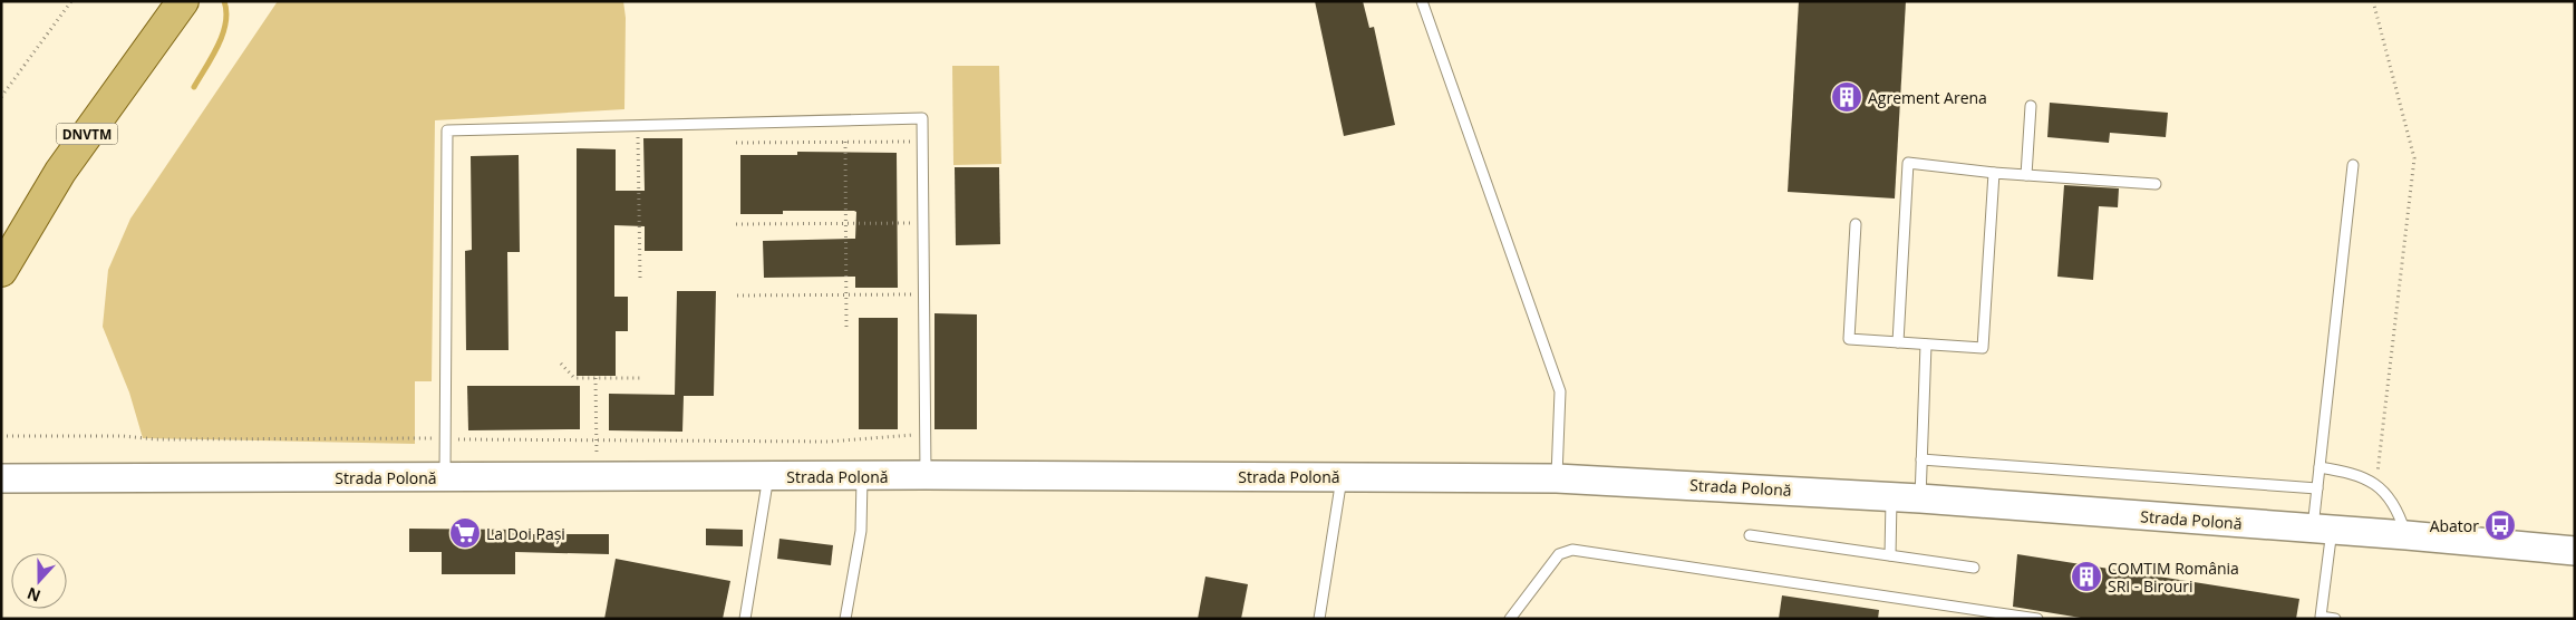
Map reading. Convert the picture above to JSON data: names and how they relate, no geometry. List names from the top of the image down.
{
  "streets": {
    "main road": ["DNVTM", "Strada Polonă"]
  },
  "places": {
    "building": ["Agrement Arena", "COMTIM România SRI - Birouri"],
    "bus stop": ["Abator"],
    "supermarket": ["La Doi Pași"]
  },
  "north": "bottom"
}
